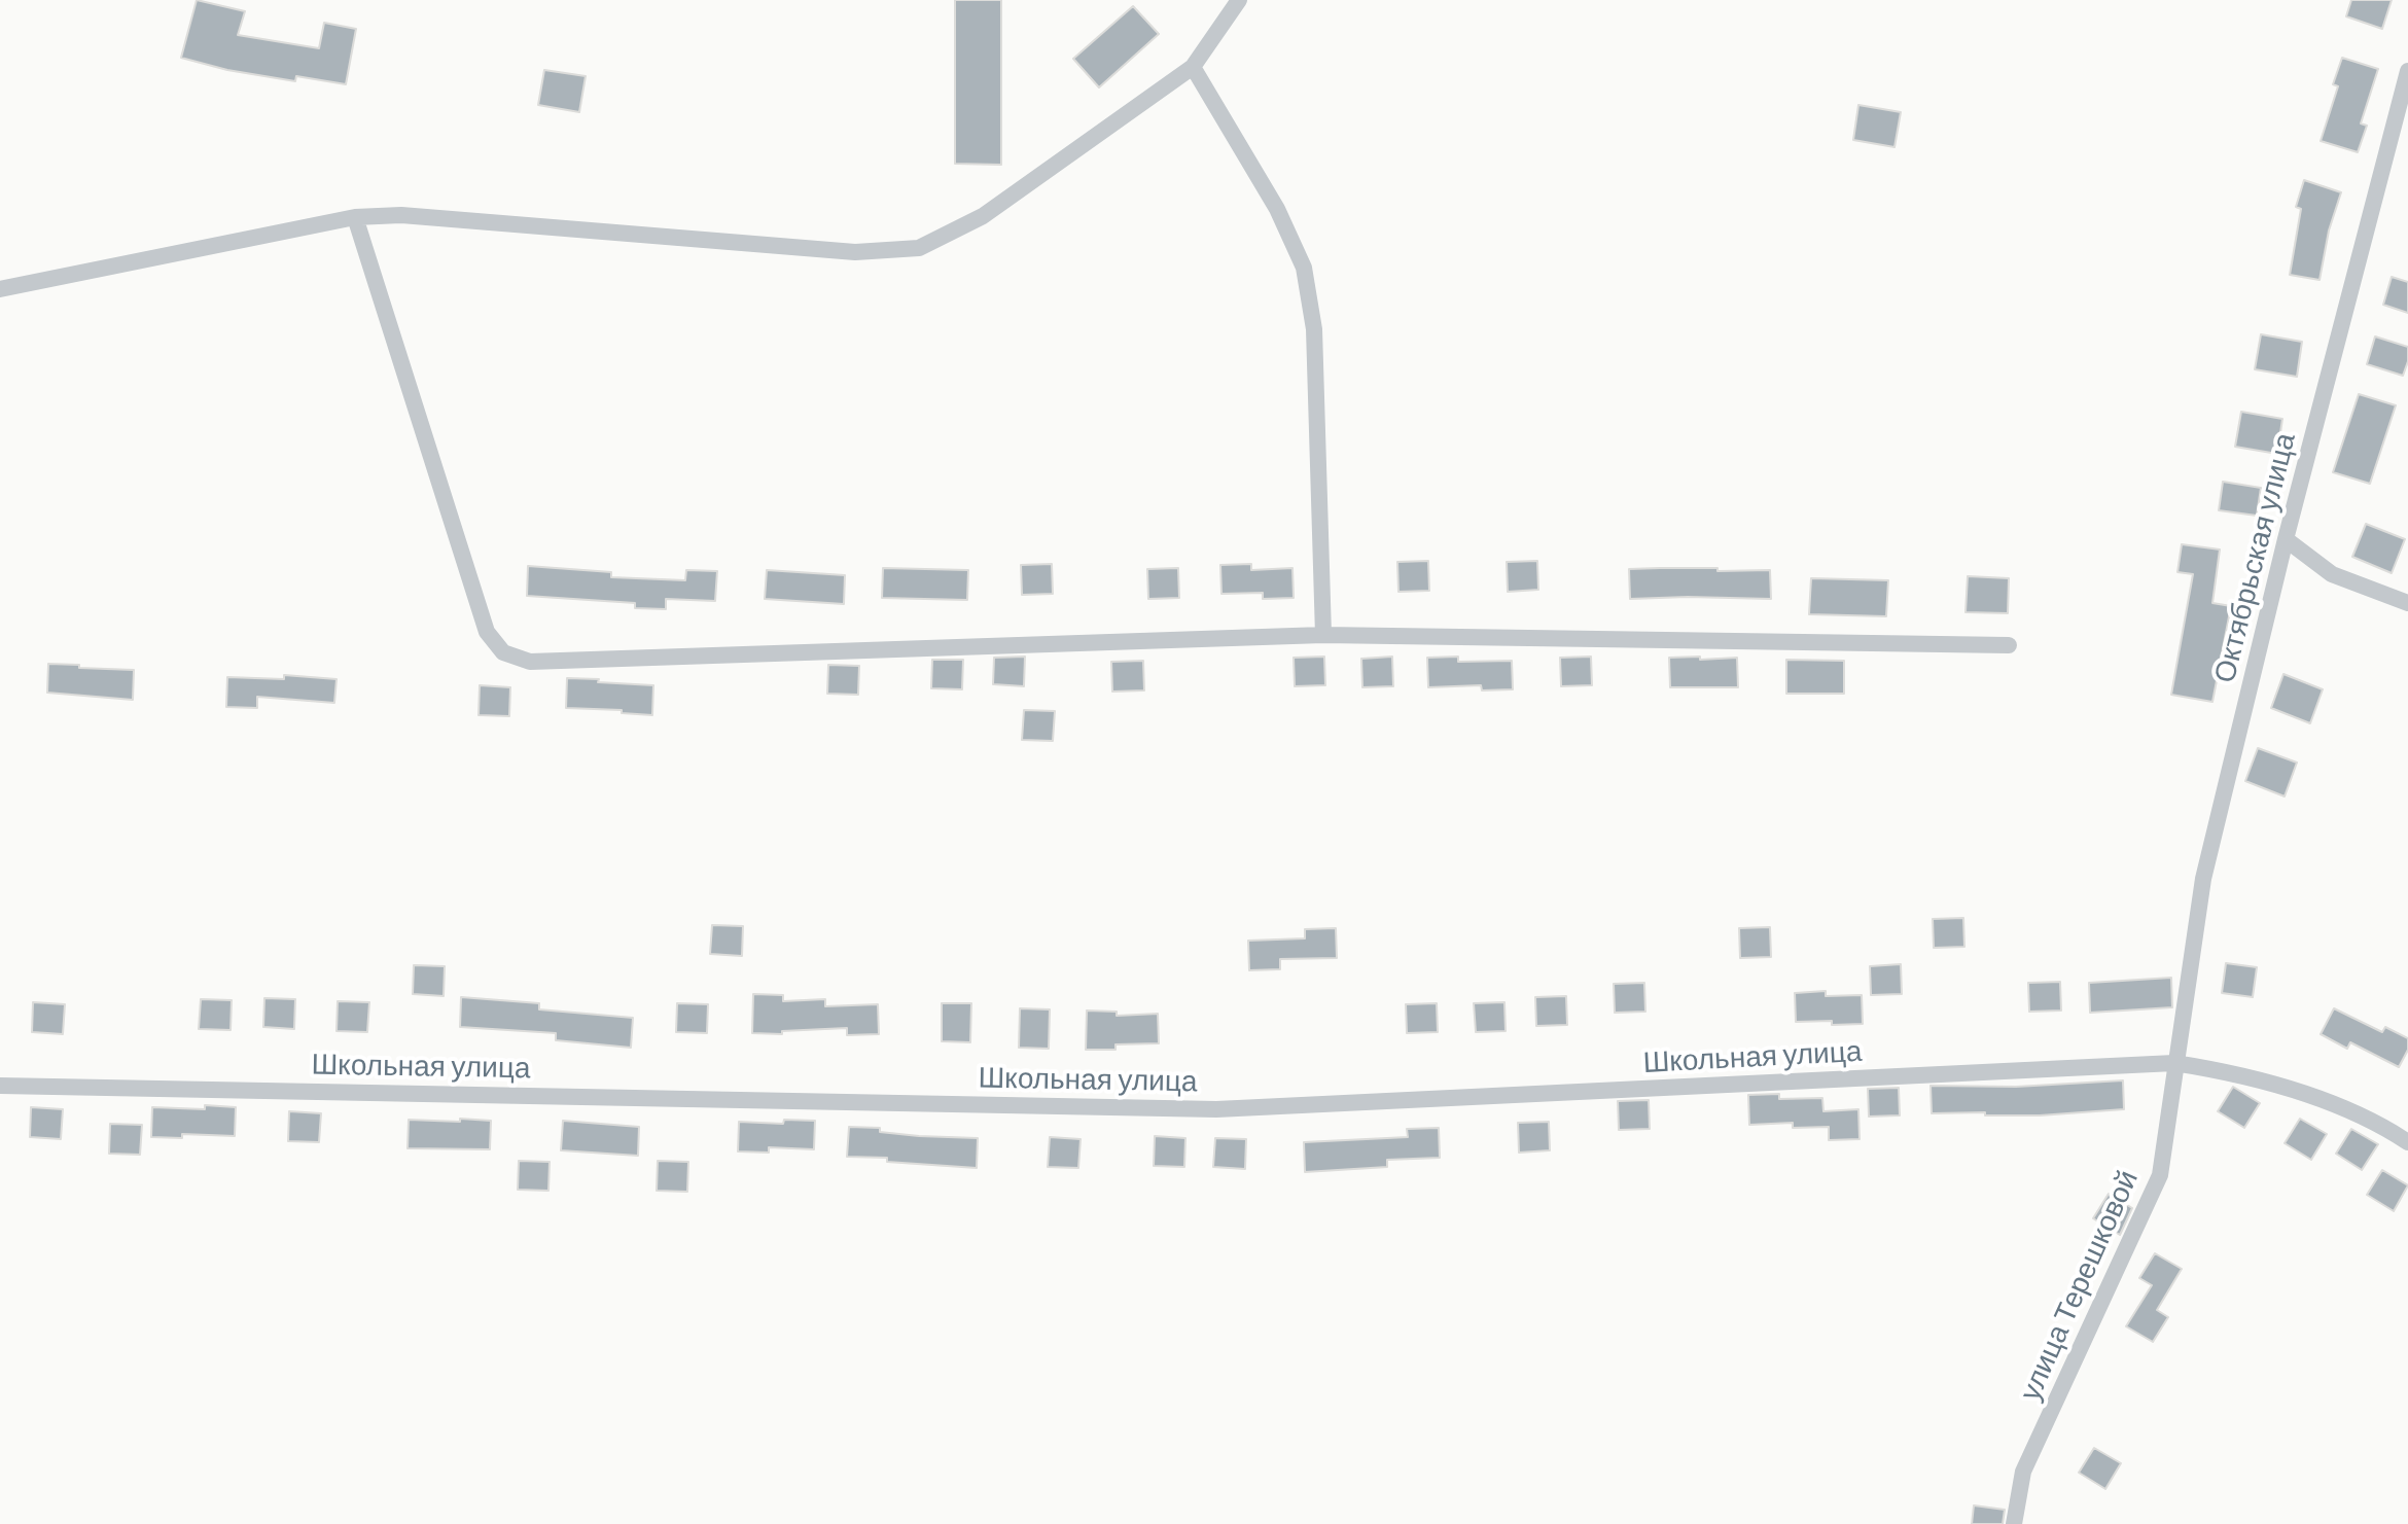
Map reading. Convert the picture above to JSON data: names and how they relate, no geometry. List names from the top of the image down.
{
  "streets": {
    "street": ["Октябрьская улица", "Школьная улица", "улица Терешковой"]
  },
  "crossings": [
    ["Октябрьская улица", "Школьная улица"],
    ["Октябрьская улица", "улица Терешковой"],
    ["Школьная улица", "улица Терешковой"]
  ]
}
